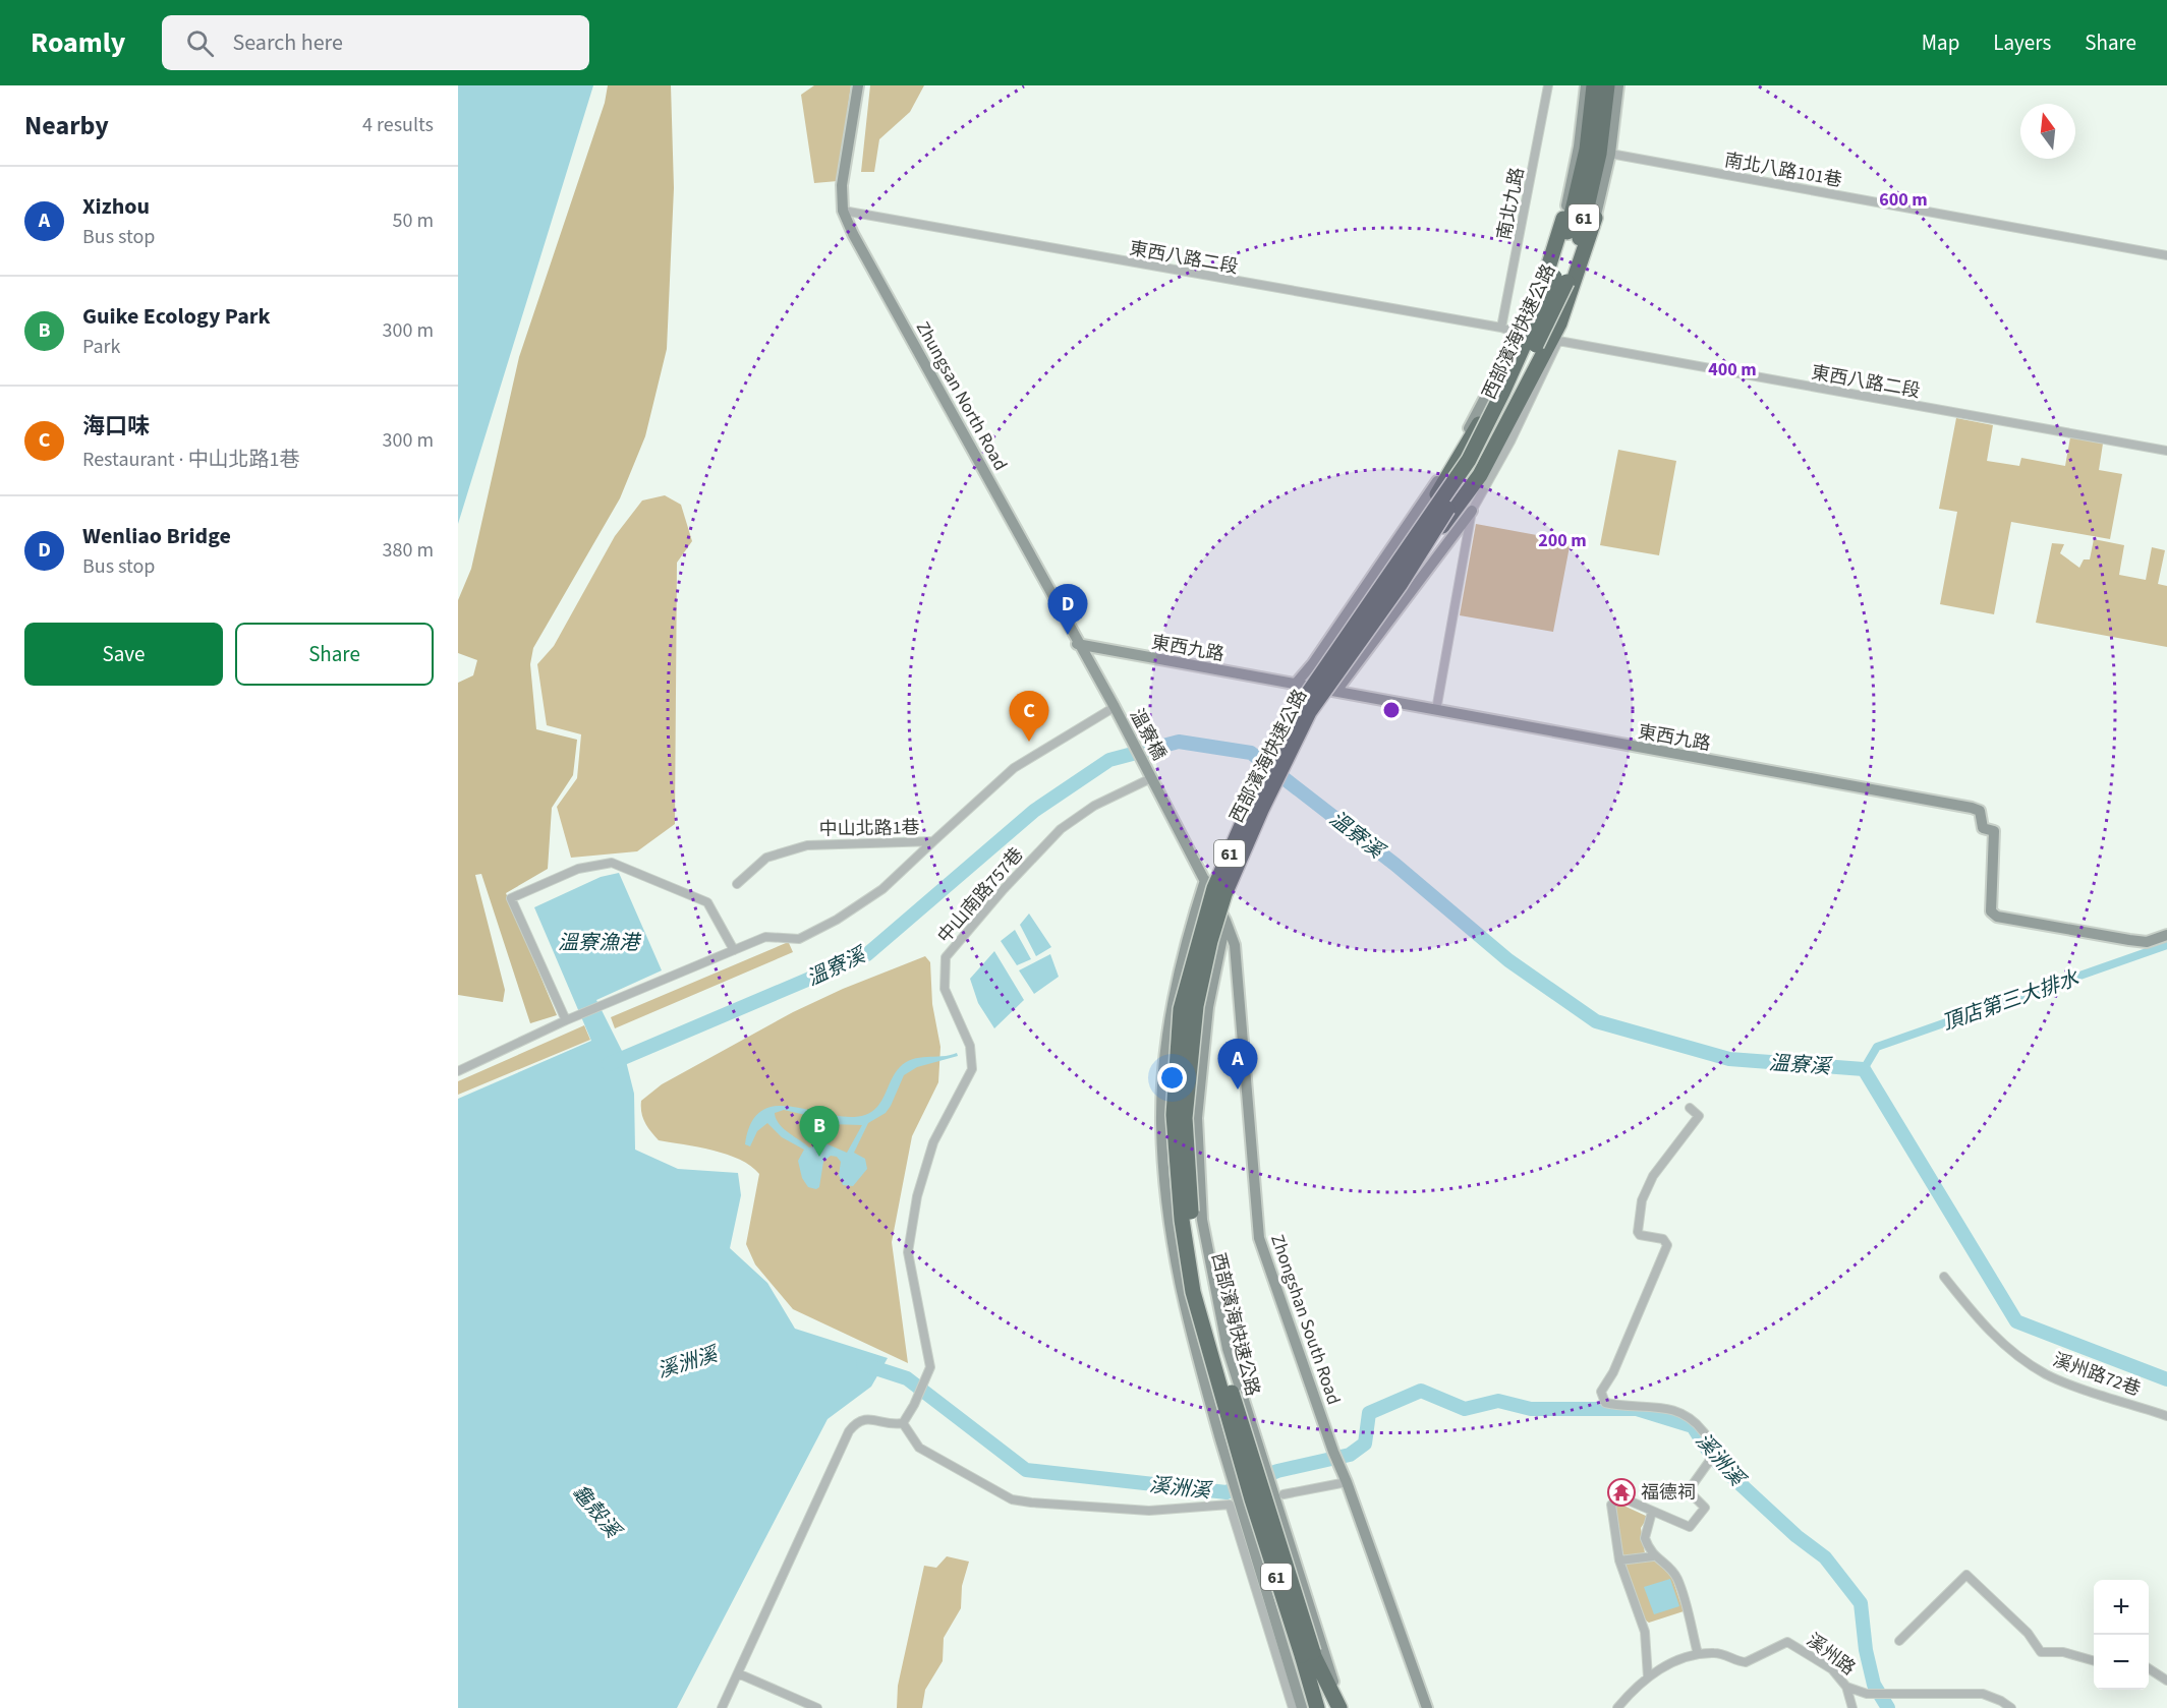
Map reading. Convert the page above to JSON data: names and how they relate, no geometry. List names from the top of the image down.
{
  "streets": {
    "highway": ["61", "西部濱海快速公路"],
    "street": [
      "南北八路101巷",
      "南北九路",
      "東西八路二段",
      "Zhungsan North Road",
      "東西九路",
      "溫寮橋",
      "中山北路1巷",
      "中山南路757巷",
      "Zhongshan South Road",
      "溪州路72巷",
      "溪州路"
    ]
  },
  "crossings": [
    ["南北八路101巷", "西部濱海快速公路"],
    ["南北九路", "東西八路二段"],
    ["東西八路二段", "Zhungsan North Road"],
    ["Zhungsan North Road", "東西九路"],
    ["Zhungsan North Road", "溫寮橋"],
    ["Zhungsan North Road", "中山北路1巷"],
    ["溫寮橋", "中山北路1巷"],
    ["溫寮橋", "中山南路757巷"],
    ["溫寮橋", "Zhongshan South Road"],
    ["中山南路757巷", "Zhongshan South Road"]
  ],
  "water": [
    "溫寮溪",
    "溫寮漁港",
    "頂店第三大排水",
    "溪洲溪",
    "龜殼溪"
  ],
  "places": {
    "temple": ["福德祠"]
  },
  "north": "top",
  "page": {
    "header": "Roamly",
    "search": "Search here",
    "nav": ["Map", "Layers", "Share"],
    "heading": ["Nearby", "4 results"],
    "list": [
      {
        "mark": "A",
        "name": "Xizhou",
        "note": "Bus stop",
        "value": "50 m"
      },
      {
        "mark": "B",
        "name": "Guike Ecology Park",
        "note": "Park",
        "value": "300 m"
      },
      {
        "mark": "C",
        "name": "海口味",
        "note": "Restaurant · 中山北路1巷",
        "value": "300 m"
      },
      {
        "mark": "D",
        "name": "Wenliao Bridge",
        "note": "Bus stop",
        "value": "380 m"
      }
    ],
    "pins": [
      "D",
      "C",
      "A",
      "B"
    ],
    "buttons": ["Save", "Share"],
    "map_buttons": ["+", "−"]
  },
  "rings": ["600 m", "400 m", "200 m"]
}
